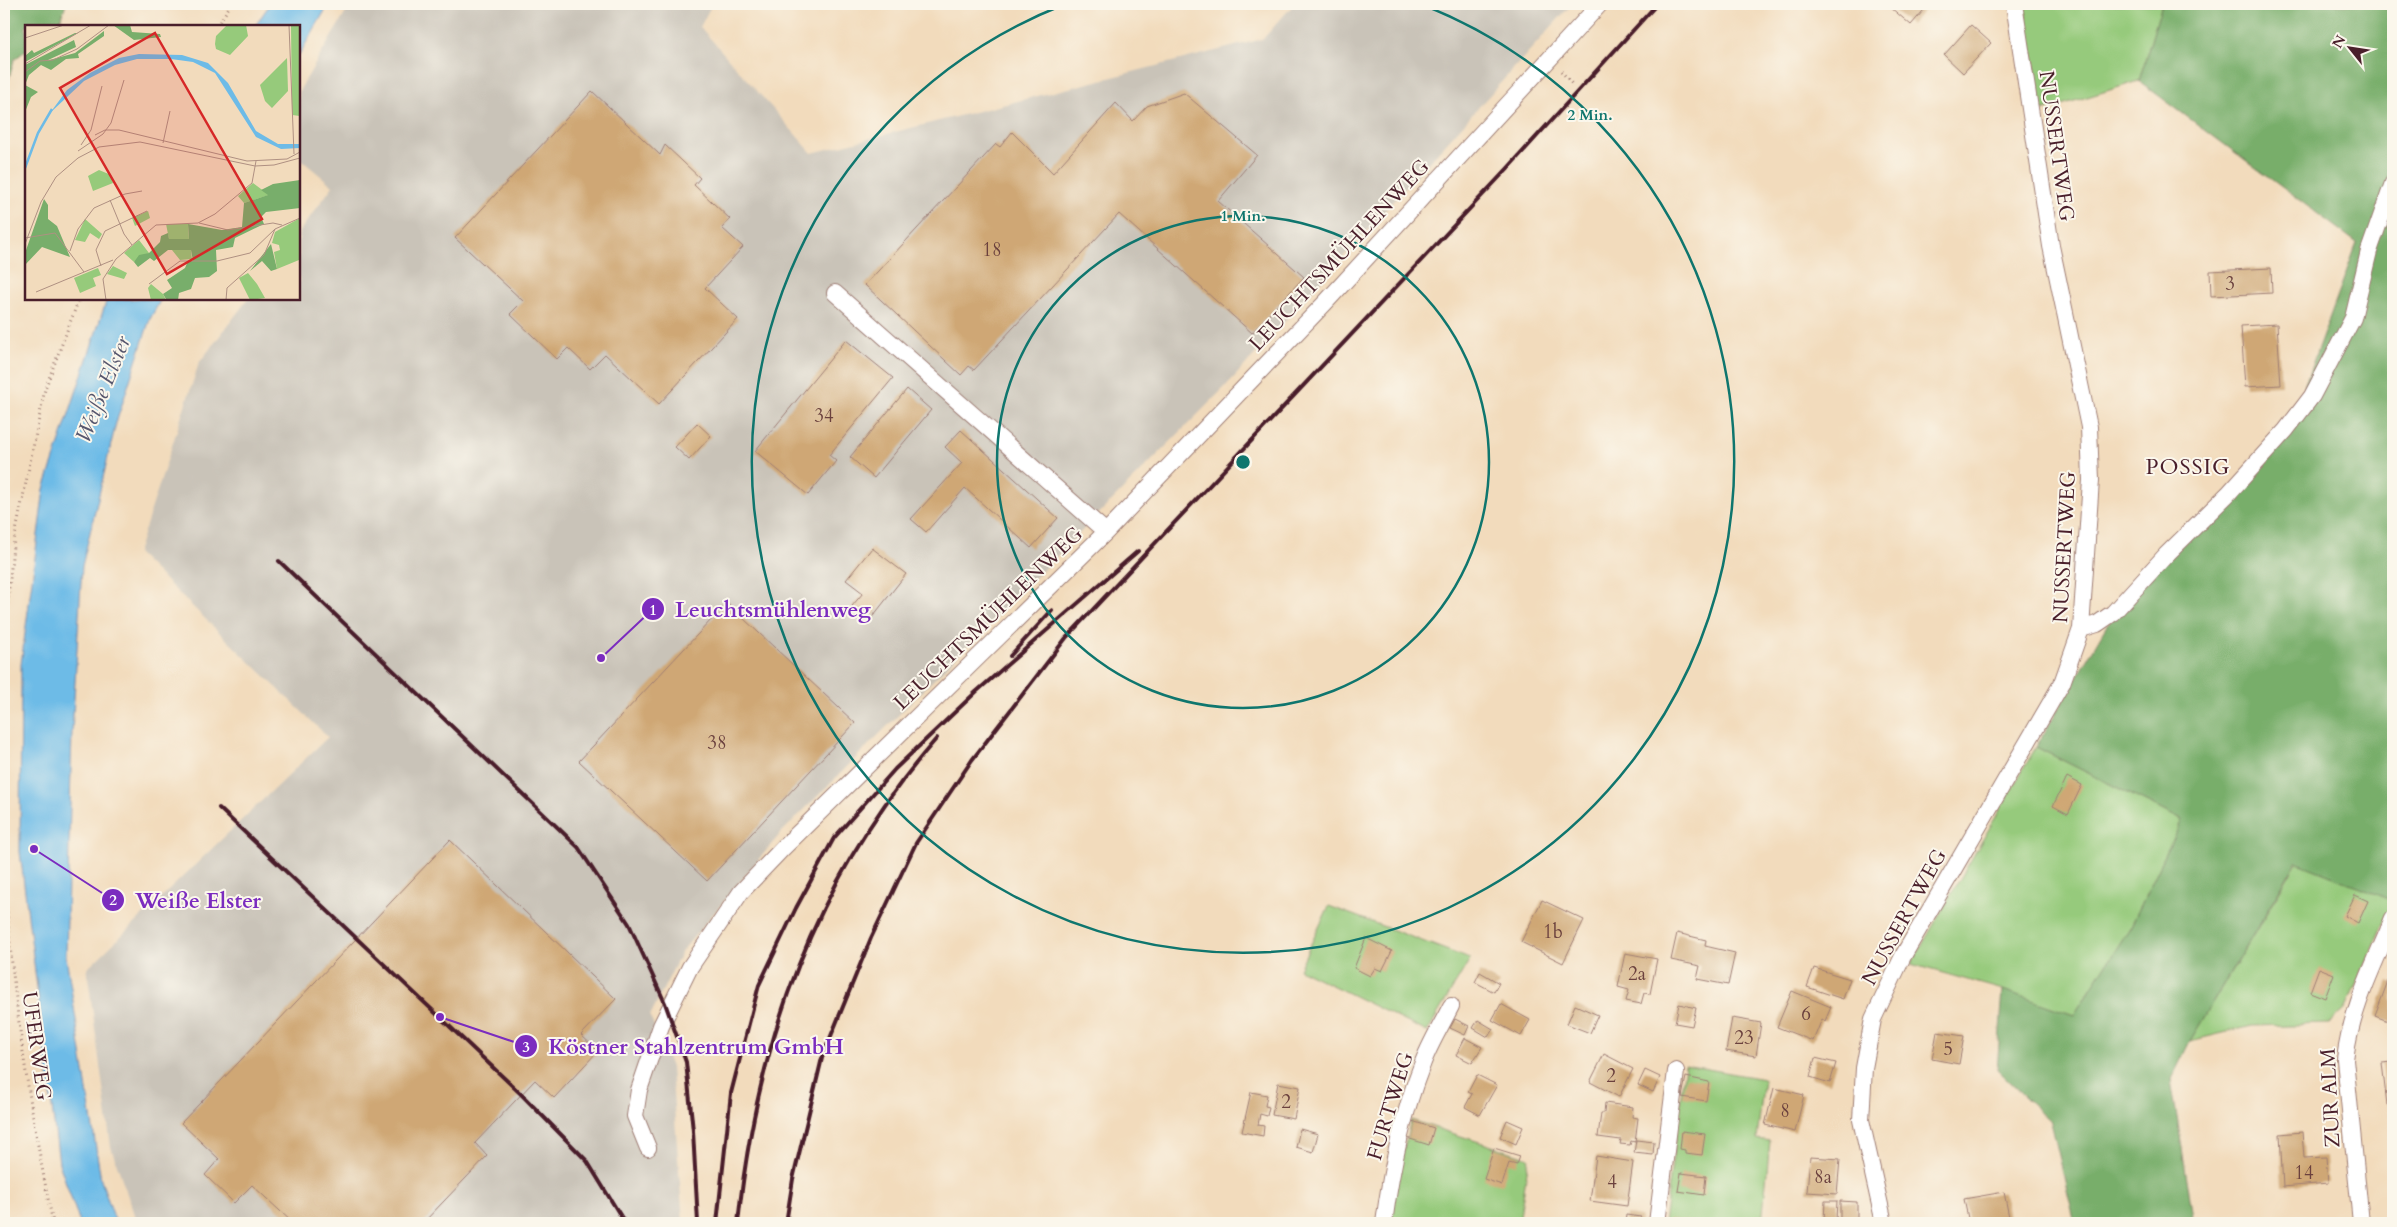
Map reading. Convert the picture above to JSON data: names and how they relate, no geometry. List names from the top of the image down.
{
  "streets": {
    "street": [
      "NUSSERTWEG",
      "LEUCHTSMÜHLENWEG",
      "ZUR ALM",
      "FURTWEG"
    ],
    "path": ["UFERWEG"]
  },
  "districts": ["POSSIG"],
  "water": ["Weiße Elster"],
  "places": ["Leuchtsmühlenweg", "Weiße Elster", "Köstner Stahlzentrum GmbH"],
  "house_numbers": [
    "18",
    "3",
    "34",
    "38",
    "1b",
    "2a",
    "6",
    "23",
    "5",
    "2",
    "2",
    "8",
    "14",
    "8a",
    "4"
  ],
  "north": "top left",
  "rings": ["2 Min.", "1 Min."]
}
